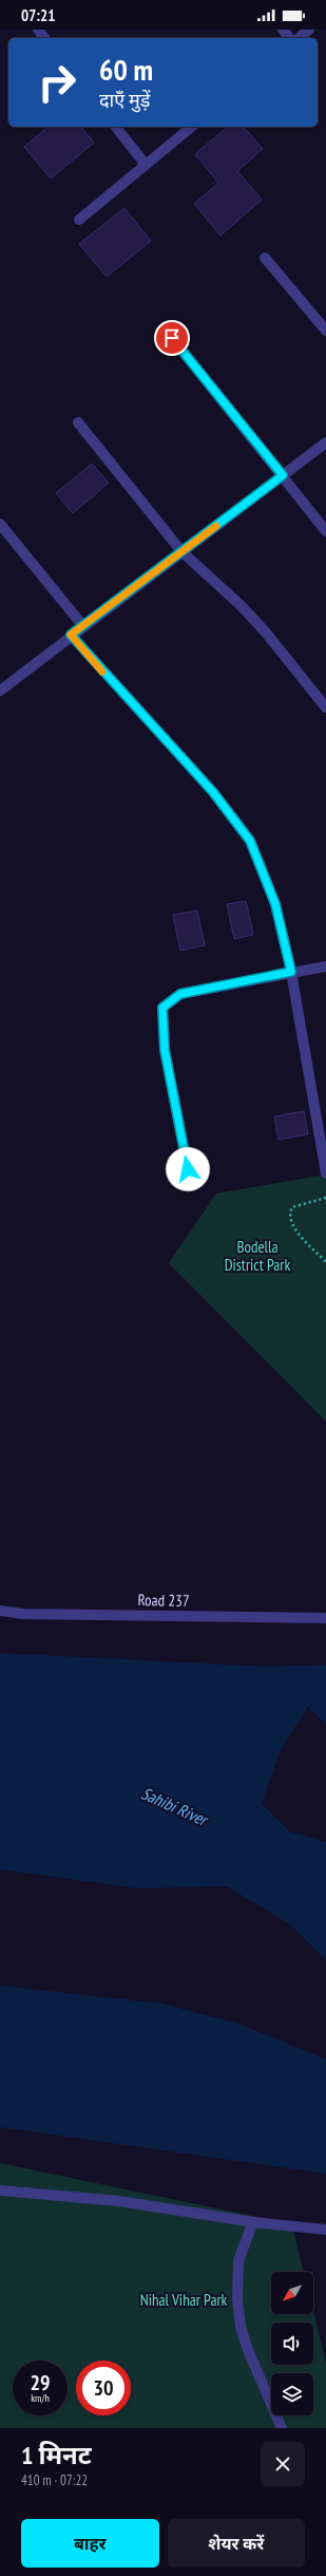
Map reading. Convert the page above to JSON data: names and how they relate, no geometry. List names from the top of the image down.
{
  "streets": {
    "street": ["Road 237"]
  },
  "water": ["Sahibi River"],
  "parks": ["Bodella District Park", "Nihal Vihar Park"],
  "north": "bottom left",
  "page": {
    "status": "07:21",
    "turn": ["60 m", "दाएँ मुड़ें"],
    "speed": "29 km/h",
    "limit": "30",
    "heading": ["1 मिनट", "410 m · 07:22"],
    "buttons": ["बाहर", "शेयर करें"]
  }
}
